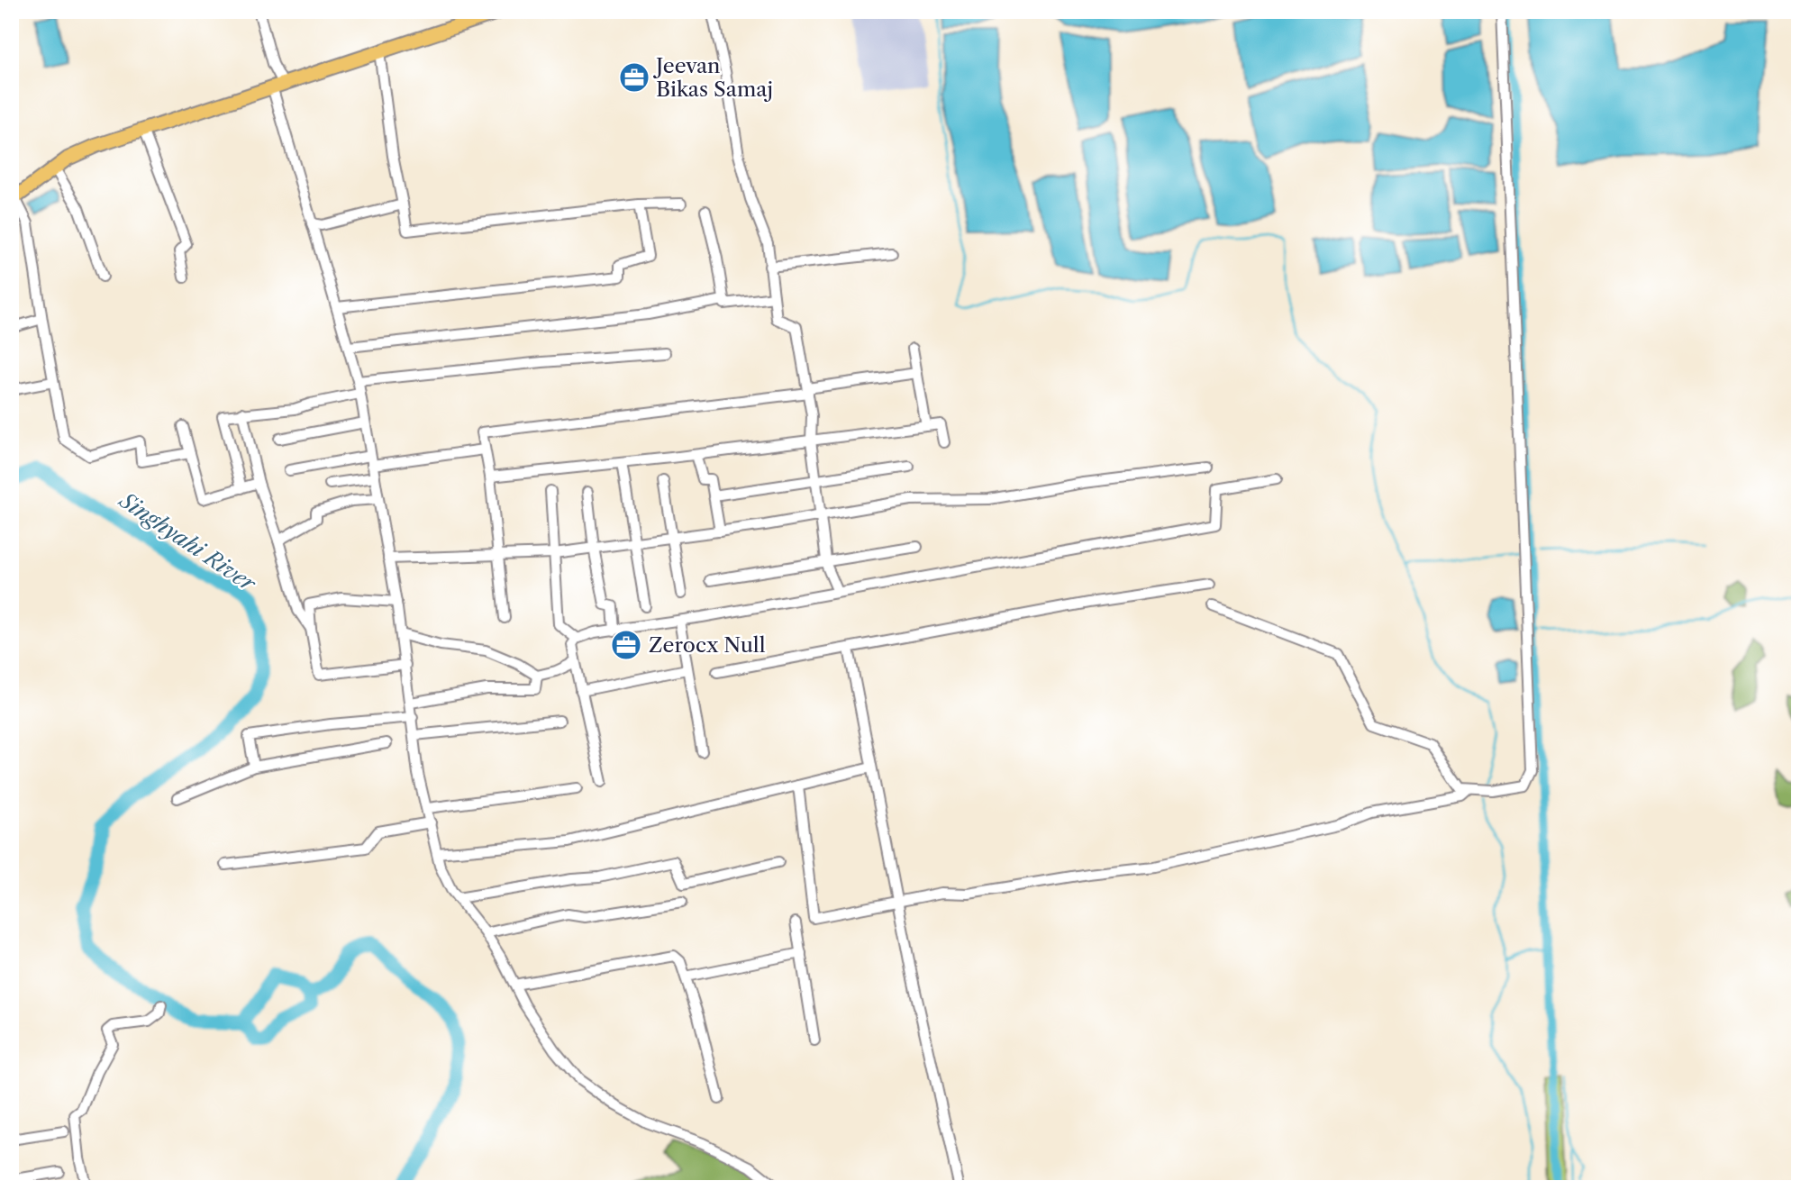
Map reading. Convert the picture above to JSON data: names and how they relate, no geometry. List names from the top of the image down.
{
  "water": ["Singhyahi River"],
  "places": {
    "office": ["Jeevan Bikas Samaj", "Zerocx Null"]
  }
}
